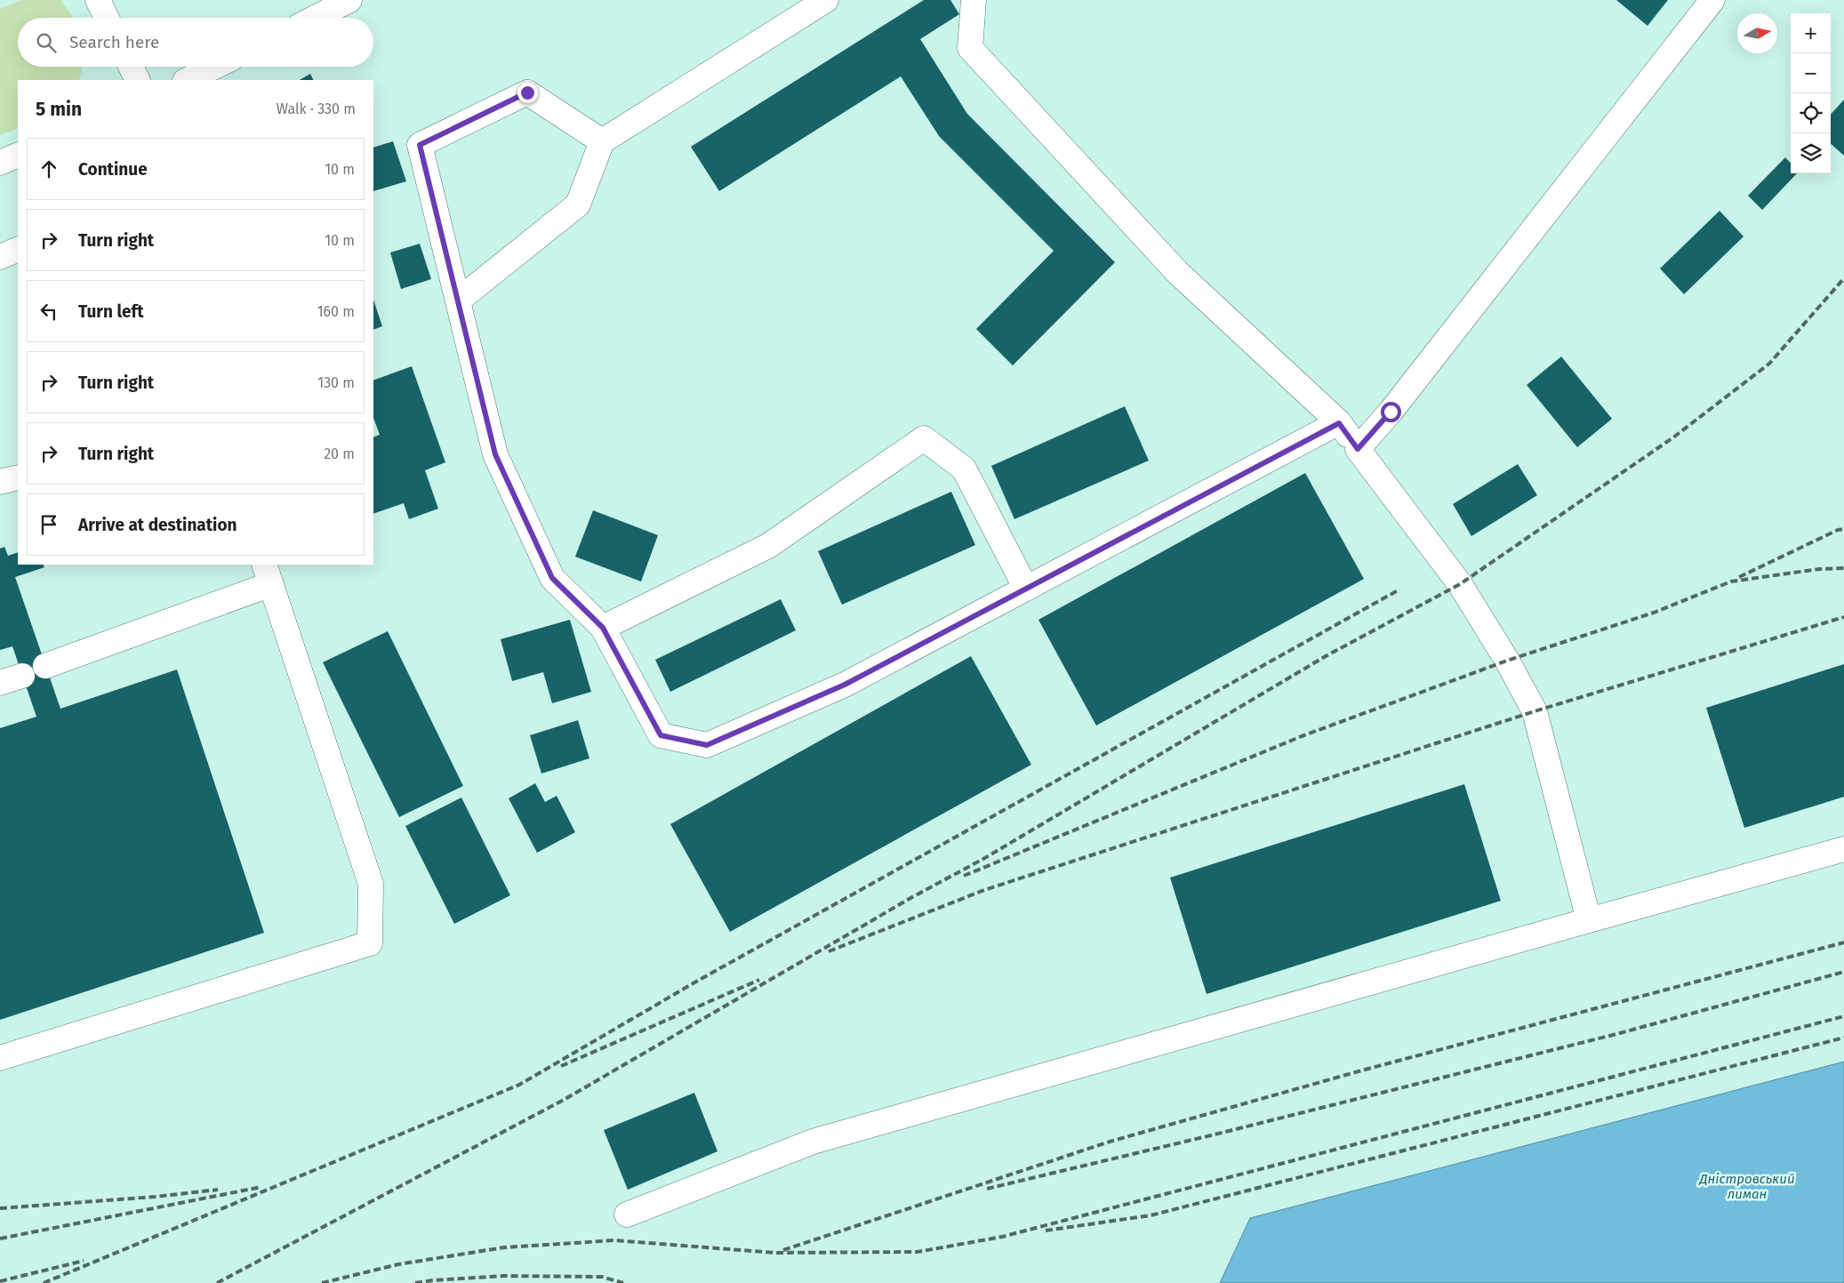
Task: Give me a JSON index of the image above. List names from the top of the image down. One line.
{"water":["Дністровський лиман"],"north":"right","page":{"map_buttons":["+","−"],"search":"Search here","heading":["5 min","Walk · 330 m"],"list":[["Continue","10 m"],["Turn right","10 m"],["Turn left","160 m"],["Turn right","130 m"],["Turn right","20 m"],"Arrive at destination"]}}
